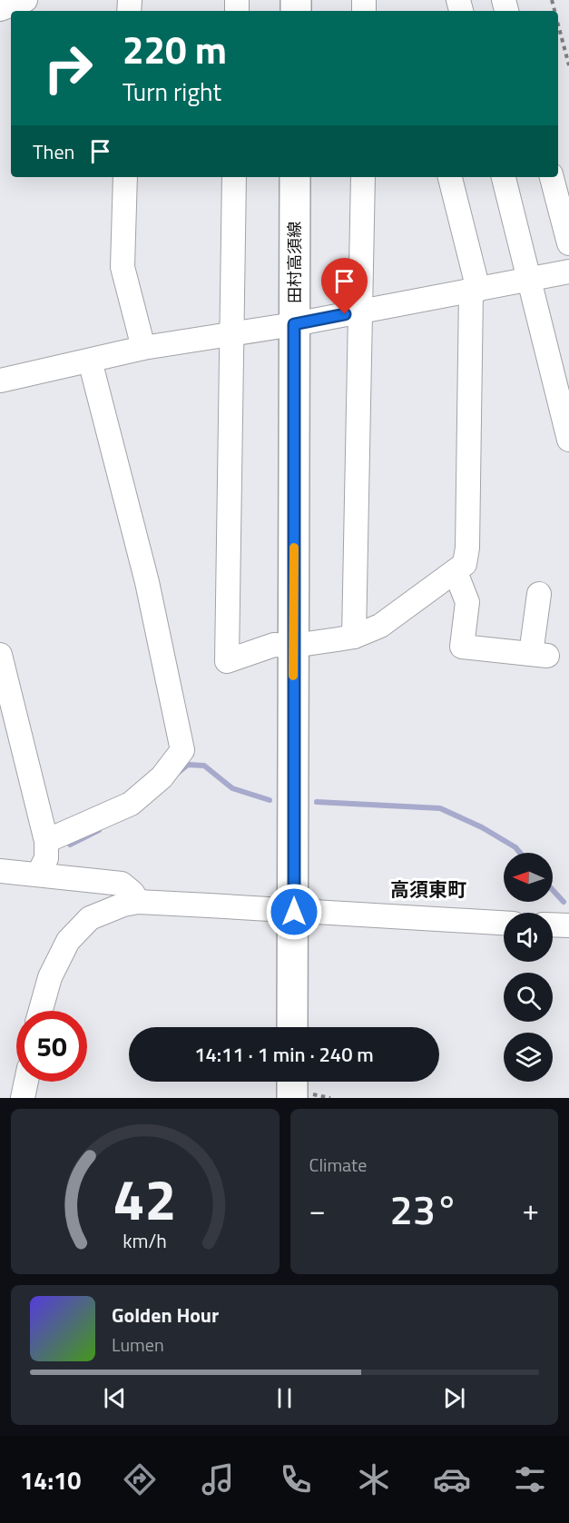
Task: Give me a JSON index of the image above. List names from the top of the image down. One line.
{"streets":{"main road":["田村高須線"]},"districts":["高須東町"],"north":"left","page":{"turn":["220 m","Turn right"],"then":"Then","limit":"50","trip":"14:11 · 1 min · 240 m","tile":"Climate","heat":["−","23°","+"],"song":["Golden Hour","Lumen"],"tabs":"14:10","gauge":["42","km/h"]}}
